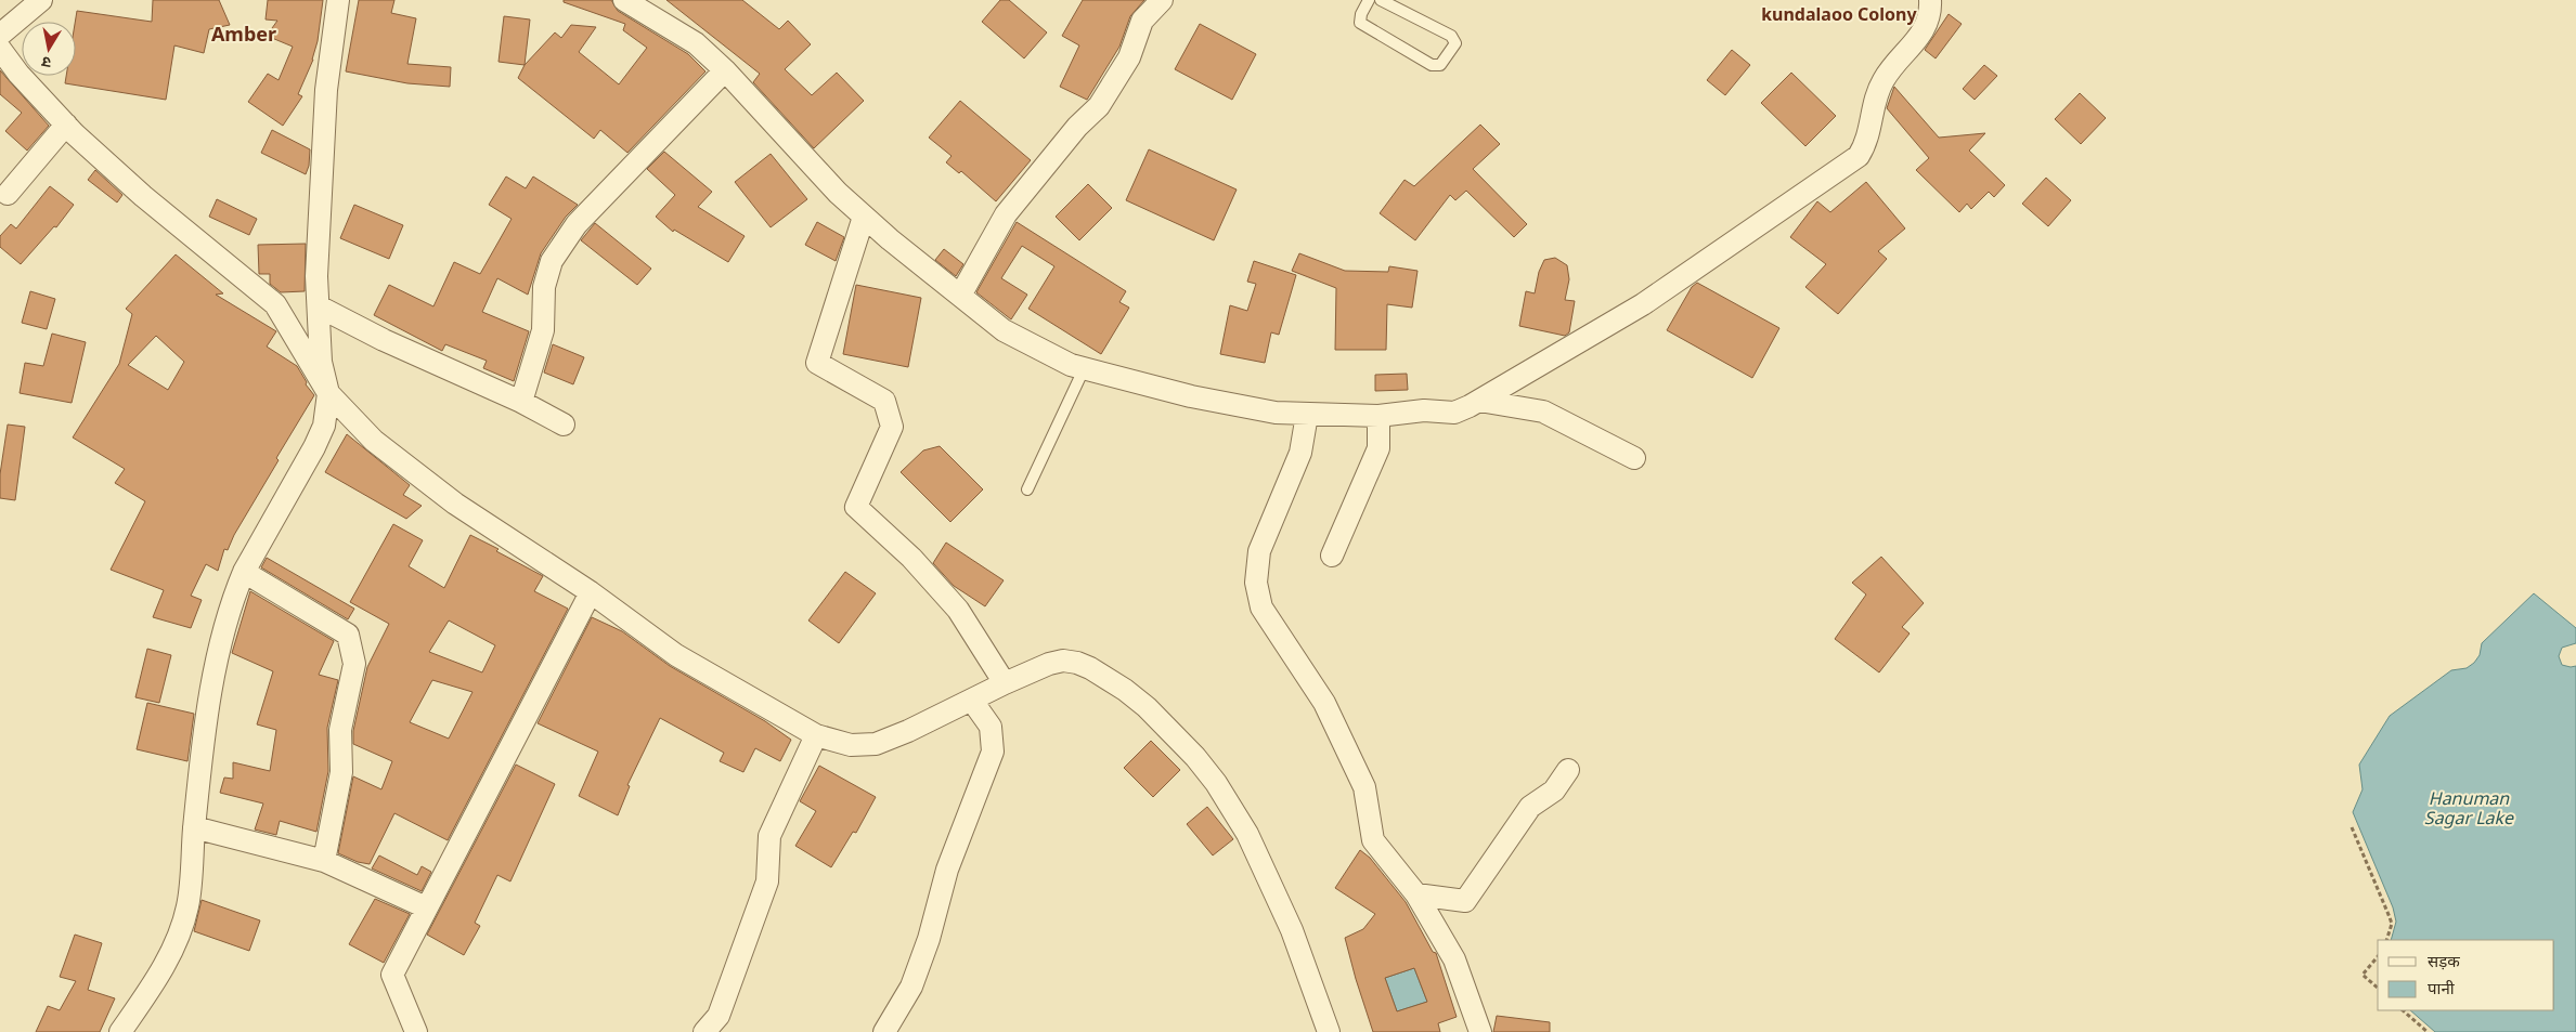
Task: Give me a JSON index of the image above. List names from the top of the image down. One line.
{"districts":["kundalaoo Colony","Amber"],"water":["Hanuman Sagar Lake"],"legend":["सड़क","पानी"],"north":"bottom"}
